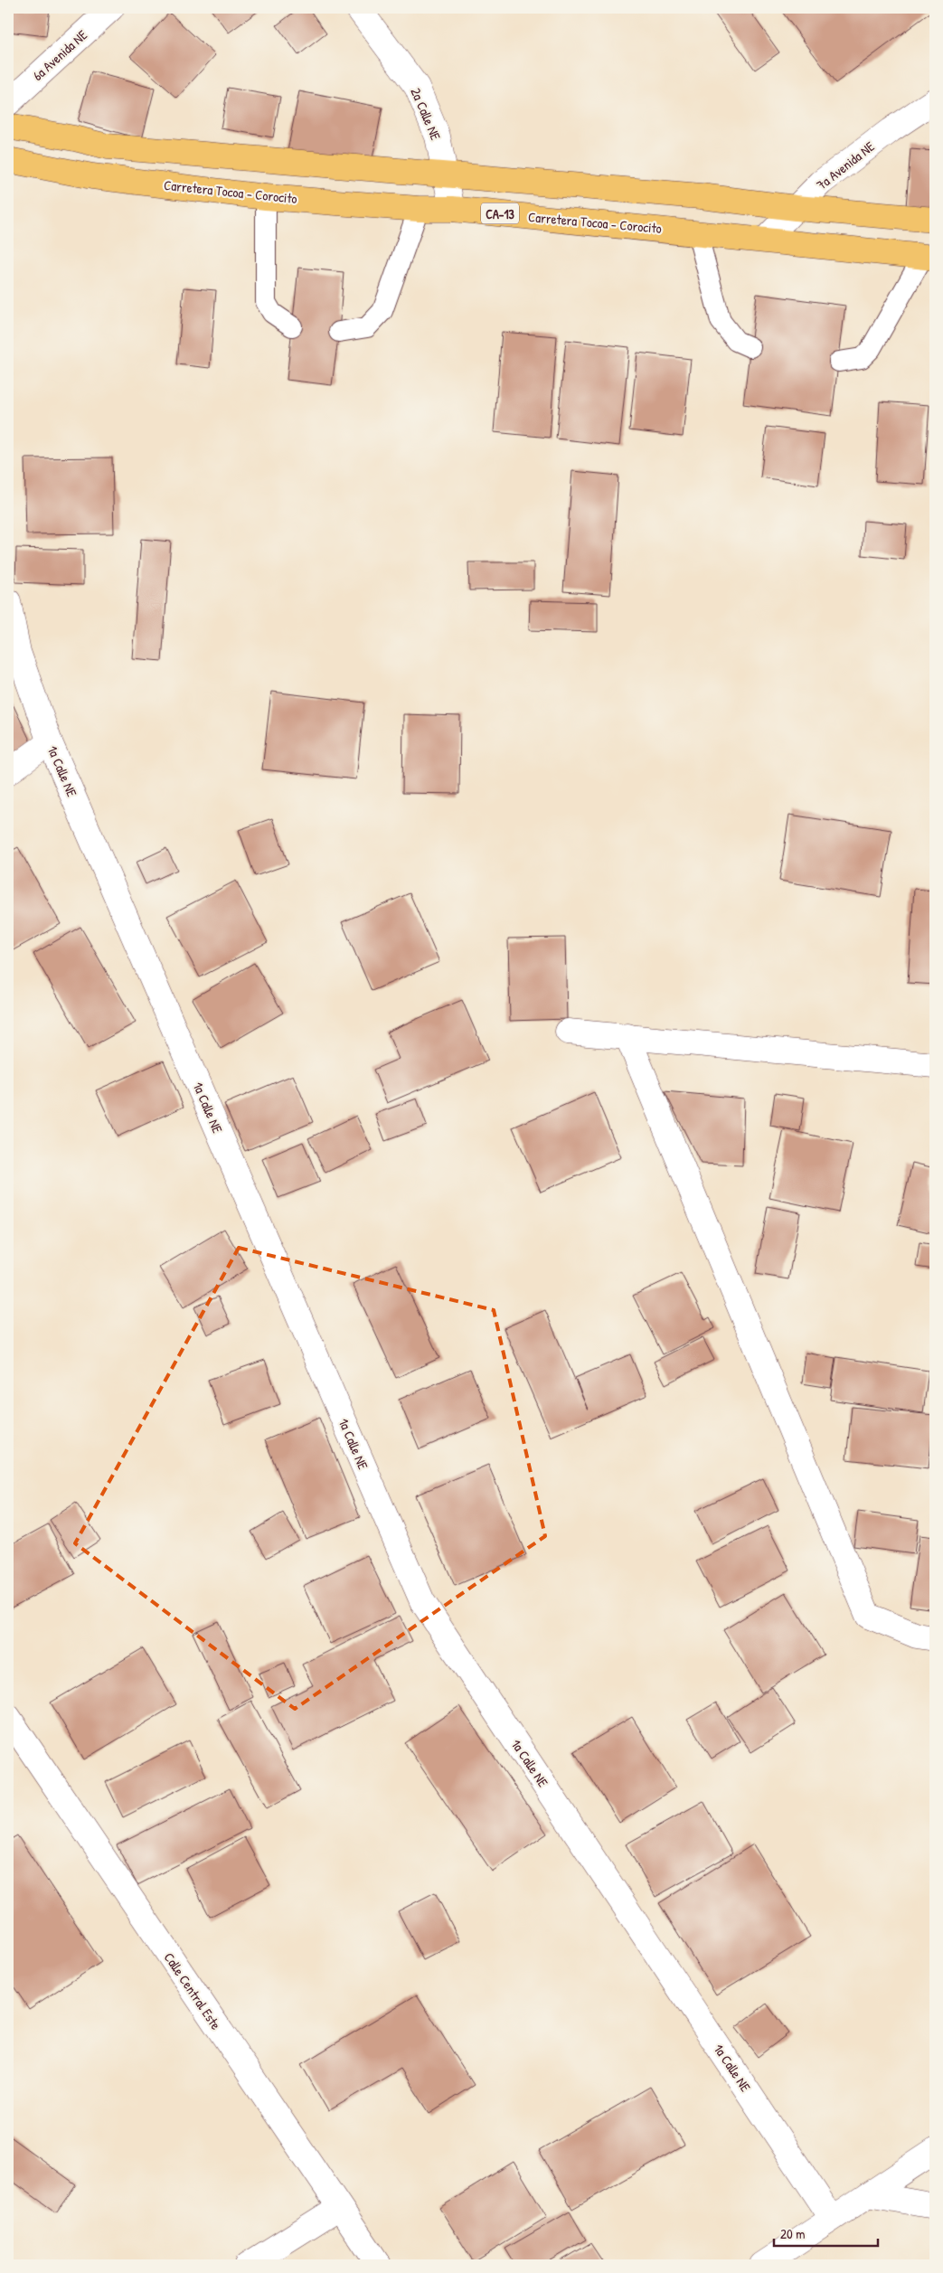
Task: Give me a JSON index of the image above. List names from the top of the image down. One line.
{"streets":{"main road":["Carretera Tocoa - Corocito","CA-13"],"street":["6a Avenida NE","2a Calle NE","7a Avenida NE","1a Calle NE","Calle Central Este"]},"crossings":[["2a Calle NE","Carretera Tocoa - Corocito"],["7a Avenida NE","Carretera Tocoa - Corocito"]],"scale_bar":"20 m"}
